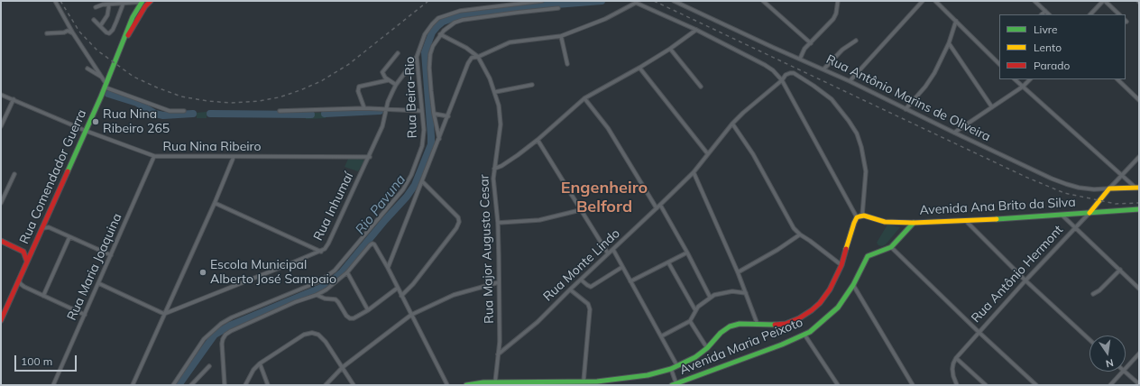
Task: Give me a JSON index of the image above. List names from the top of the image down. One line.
{"streets":{"main road":["Rua Antônio Marins de Oliveira","Rua Comendador Guerra","Avenida Ana Brito da Silva","Rua Antônio Hermont","Avenida Maria Peixoto"],"street":["Rua Beira-Rio","Rua Nina Ribeiro","Rua Inhumaí","Rua Major Augusto Cesar","Rua Monte Lindo","Rua Maria Joaquina"]},"crossings":[["Rua Beira-Rio","Rua Inhumaí"],["Rua Antônio Marins de Oliveira","Rua Antônio Hermont"],["Rua Nina Ribeiro","Rua Comendador Guerra"],["Rua Nina Ribeiro","Rua Inhumaí"],["Rua Nina Ribeiro","Rua Maria Joaquina"],["Avenida Ana Brito da Silva","Rua Monte Lindo"],["Avenida Ana Brito da Silva","Rua Antônio Hermont"],["Rua Major Augusto Cesar","Rua Monte Lindo"]],"districts":["Engenheiro Belford"],"water":["Rio Pavuna"],"places":["Rua Nina Ribeiro 265","Escola Municipal Alberto José Sampaio"],"legend":["Livre","Lento","Parado"],"scale_bar":"100 m","north":"bottom"}
